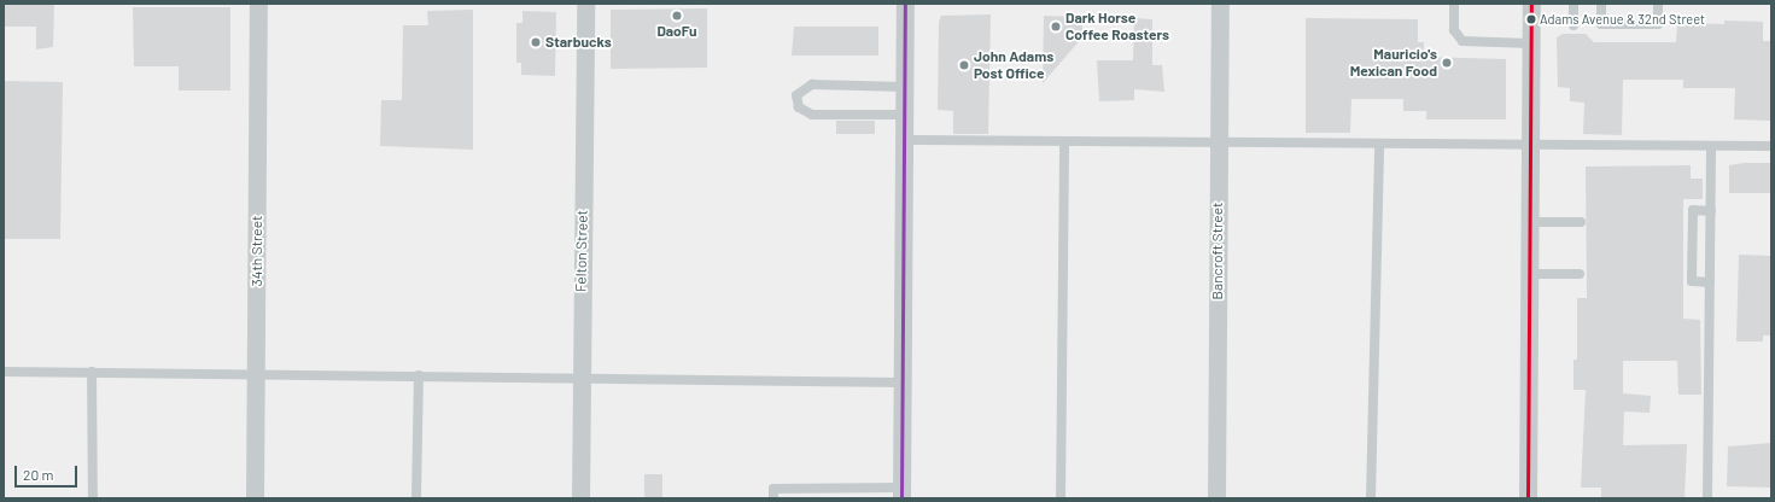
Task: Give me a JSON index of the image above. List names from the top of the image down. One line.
{"streets":{"street":["34th Street","Felton Street","Bancroft Street"]},"places":["DaoFu","Adams Avenue & 32nd Street","Dark Horse Coffee Roasters","Starbucks","Mauricio's Mexican Food","John Adams Post Office"],"scale_bar":"20 m"}
